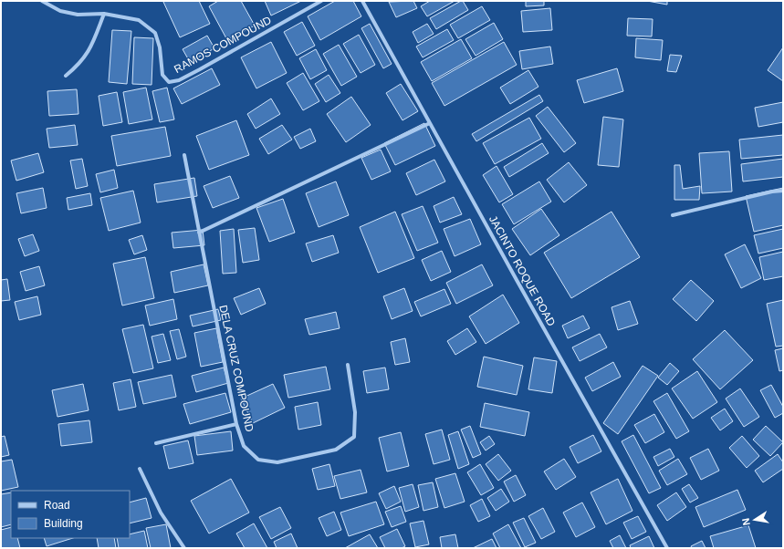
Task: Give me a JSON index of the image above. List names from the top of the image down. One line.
{"streets":{"street":["RAMOS COMPOUND","JACINTO ROQUE ROAD","DELA CRUZ COMPOUND"]},"legend":["Road","Building"],"north":"left"}
